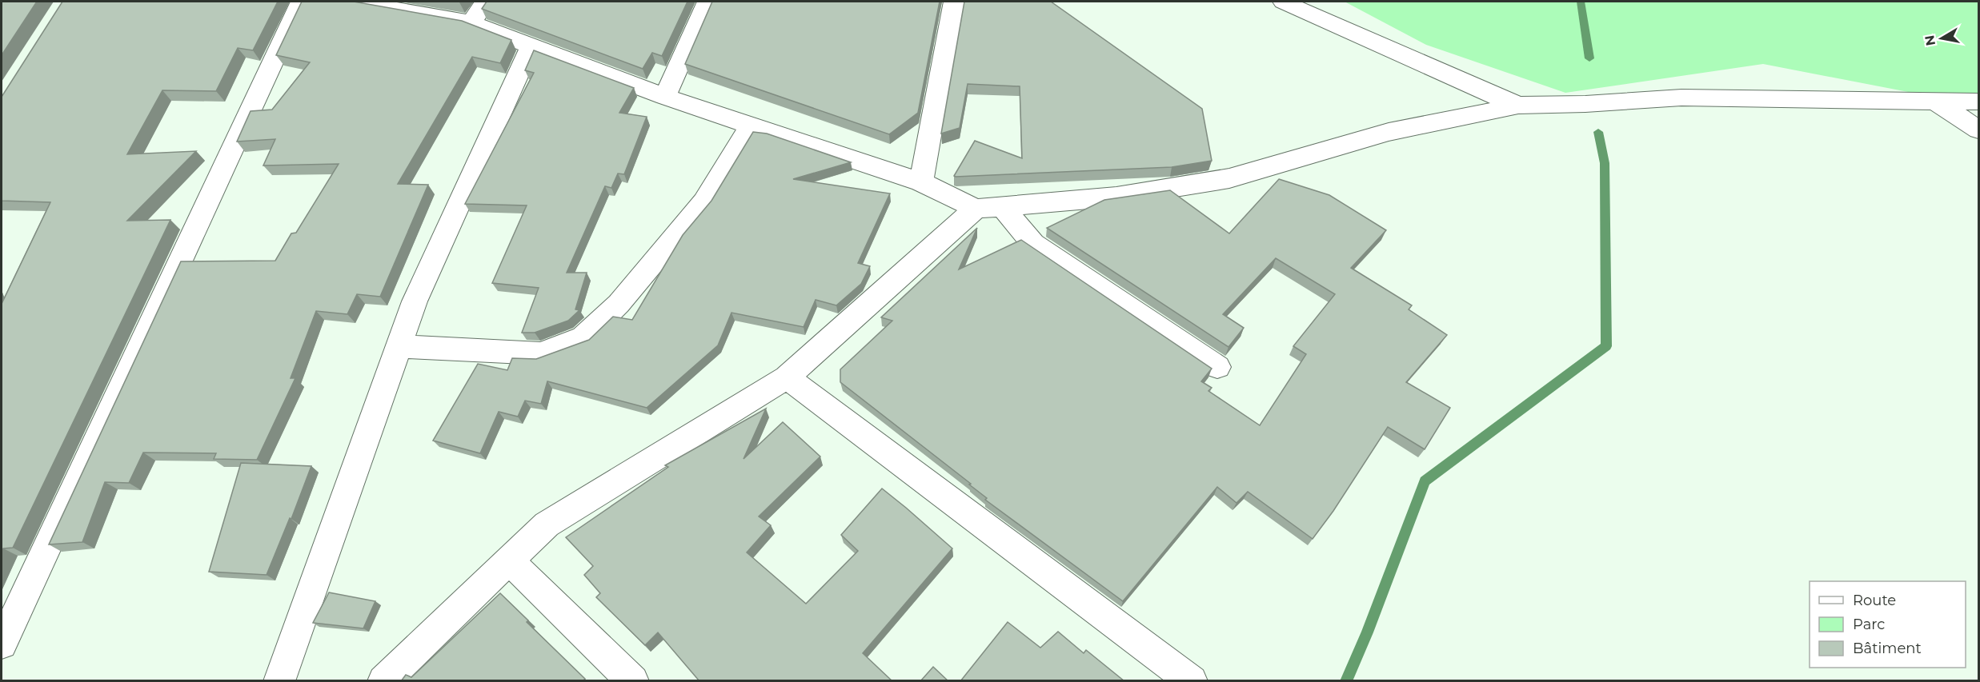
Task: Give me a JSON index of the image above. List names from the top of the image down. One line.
{"legend":["Route","Parc","Bâtiment"],"north":"left"}
